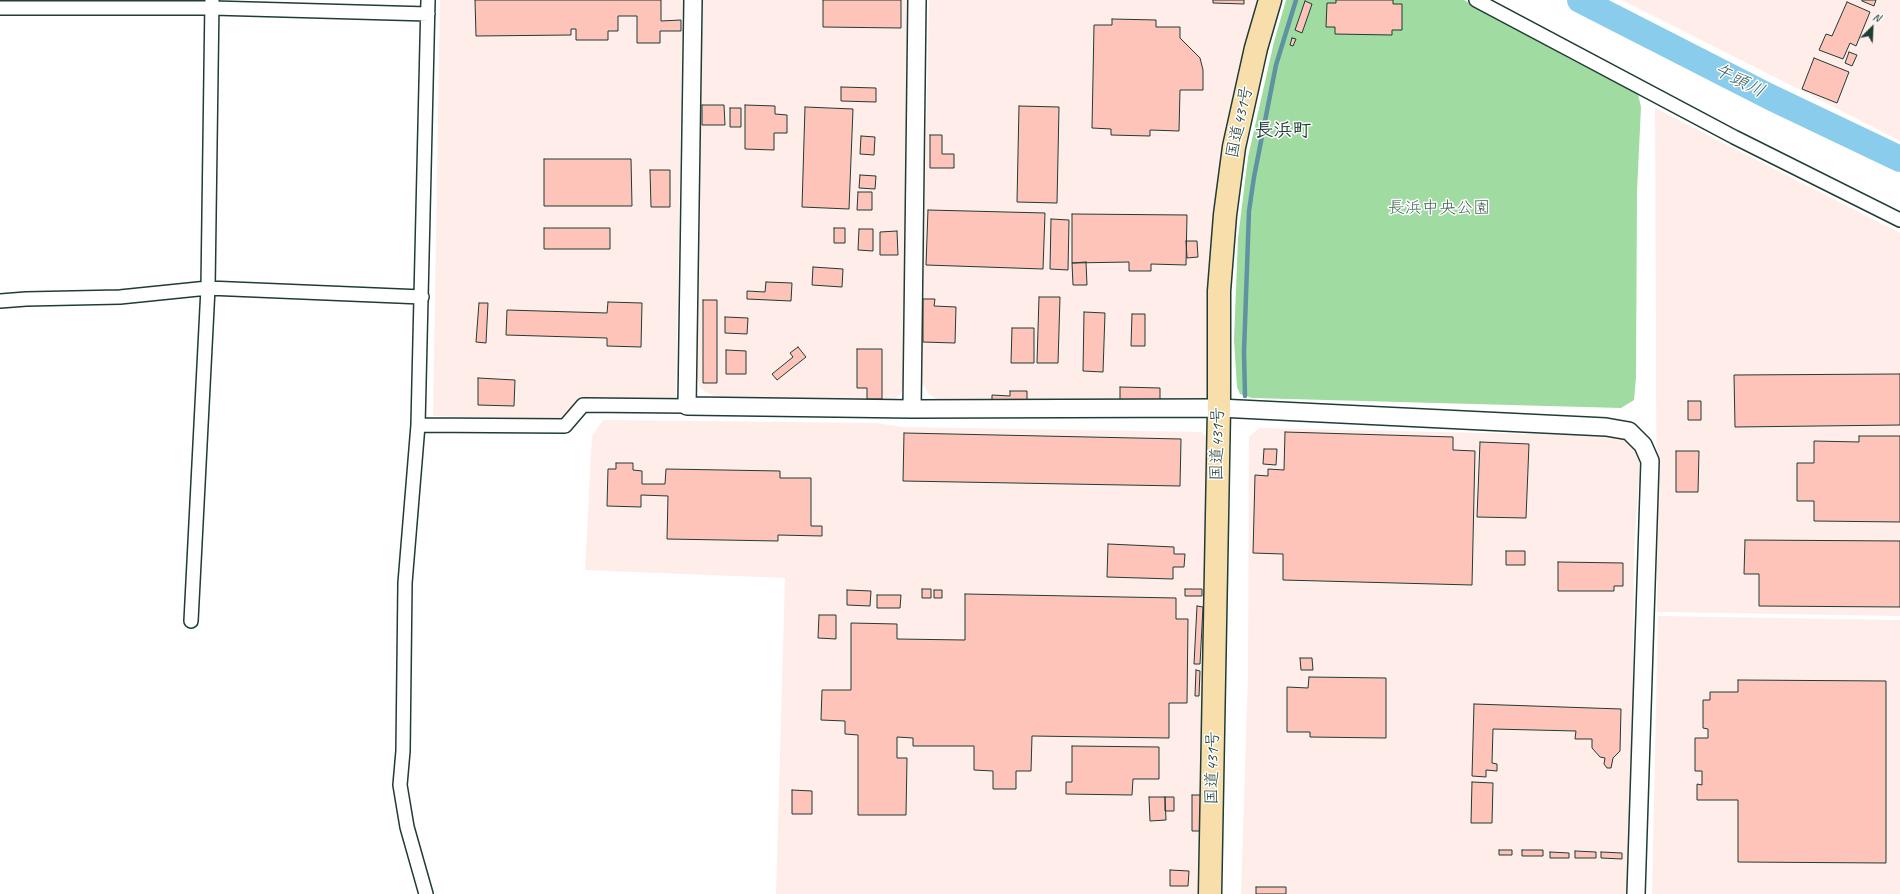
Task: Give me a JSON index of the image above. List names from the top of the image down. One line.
{"streets":{"highway":["国道431号"]},"districts":["長浜町"],"water":["午頭川"],"parks":["長浜中央公園"],"north":"top right"}
